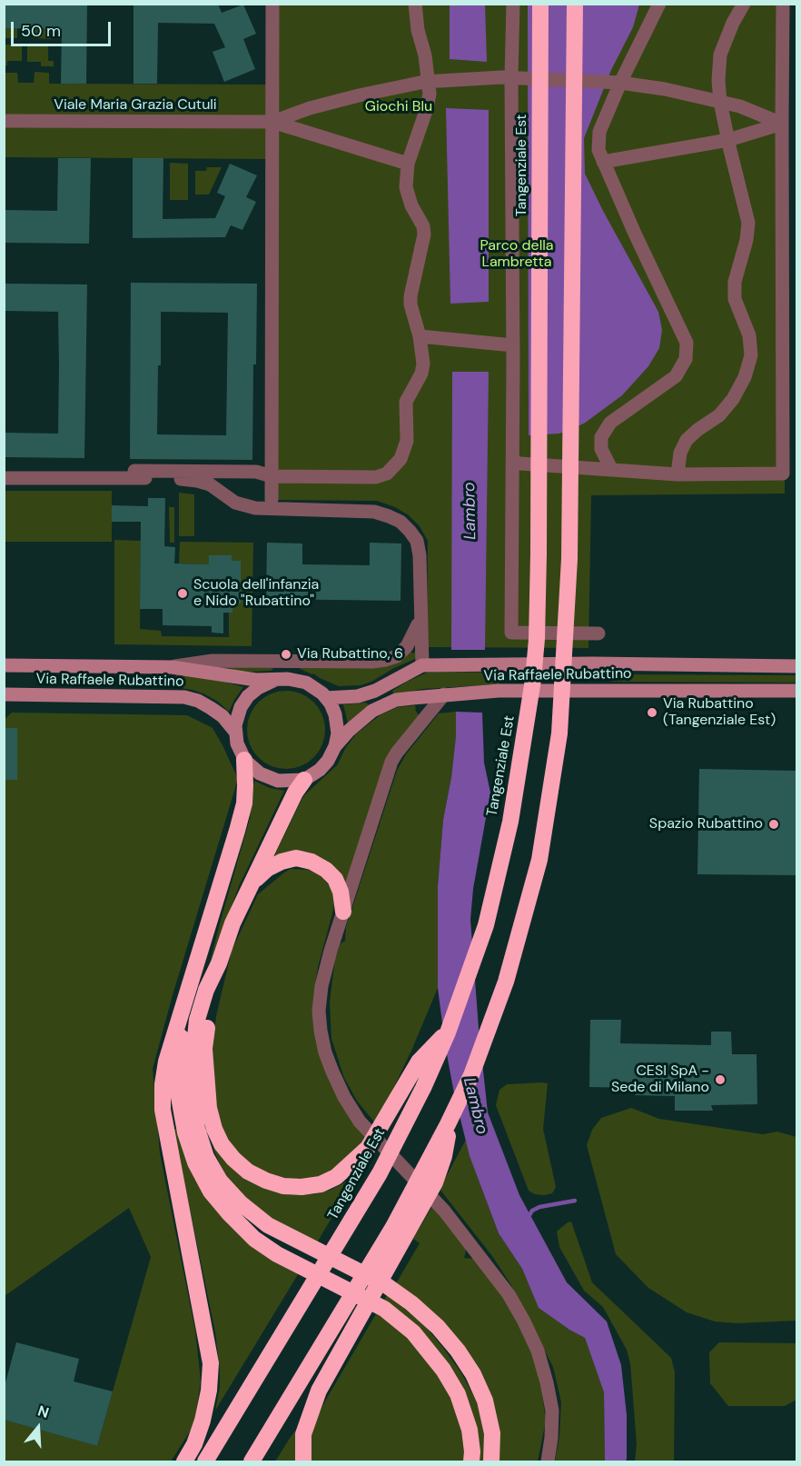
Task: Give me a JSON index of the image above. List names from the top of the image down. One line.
{"streets":{"highway":["Tangenziale Est"],"street":["Viale Maria Grazia Cutuli","Via Raffaele Rubattino"]},"water":["Lambro"],"parks":["Giochi Blu","Parco della Lambretta"],"places":["Scuola dell'infanzia e Nido \"Rubattino\"","Via Rubattino, 6","Via Rubattino (Tangenziale Est)","Spazio Rubattino","CESI SpA - Sede di Milano"],"scale_bar":"50 m","north":"top"}
